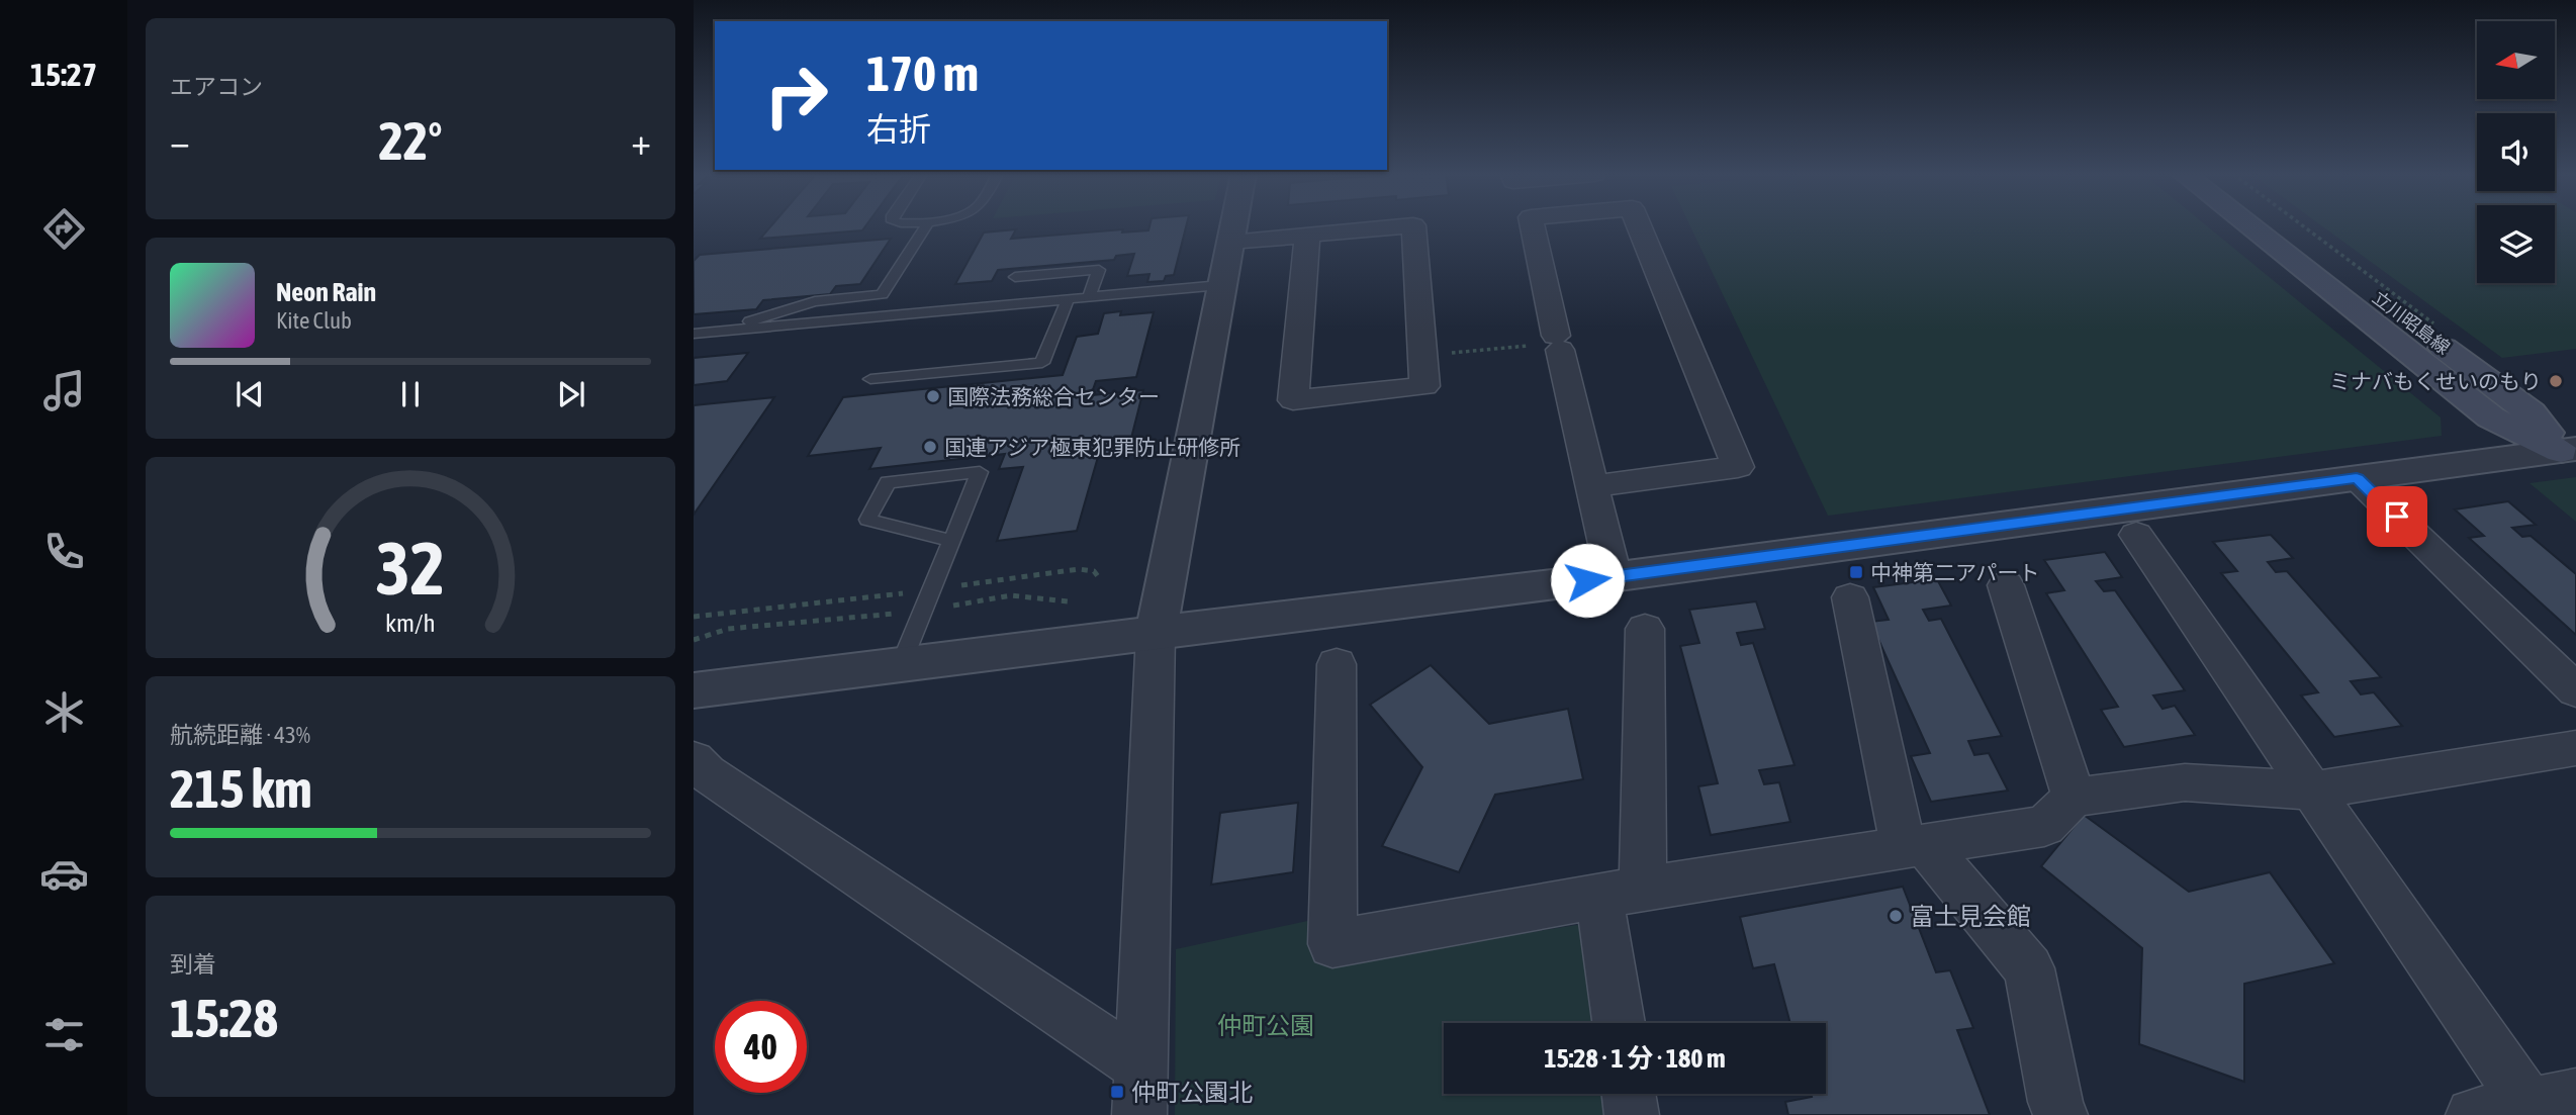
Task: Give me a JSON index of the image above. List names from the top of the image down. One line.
{"streets":{"main road":["立川昭島線"]},"parks":["仲町公園"],"places":{"other":["ミナバもくせいのもり","国際法務総合センター","国連アジア極東犯罪防止研修所","富士見会館"],"transit":["中神第二アパート","仲町公園北"]},"north":"left","page":{"tabs":"15:27","tile":["エアコン",["航続距離 · 43%","215 km"],["到着","15:28"]],"turn":["170 m","右折"],"heat":["−","22°","+"],"song":["Neon Rain","Kite Club"],"limit":"40","trip":"15:28 · 1 分 · 180 m","gauge":["32","km/h"]}}
